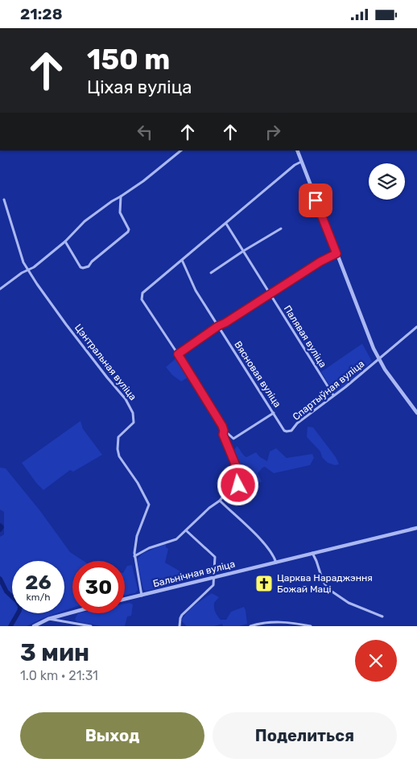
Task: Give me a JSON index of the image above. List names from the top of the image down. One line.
{"streets":{"street":["Палявая вуліца","Цэнтральная вуліца","Вясновая вуліца","Спартыўная вуліца","Бальнічная вуліца"]},"crossings":[["Палявая вуліца","Спартыўная вуліца"],["Вясновая вуліца","Спартыўная вуліца"]],"places":{"church":["Царква Нараджэння Божай Маці"]},"page":{"status":"21:28","turn":["150 m","Ціхая вуліца"],"speed":"26 km/h","limit":"30","heading":["3 мин","1.0 km · 21:31"],"buttons":["Выход","Поделиться"]}}
